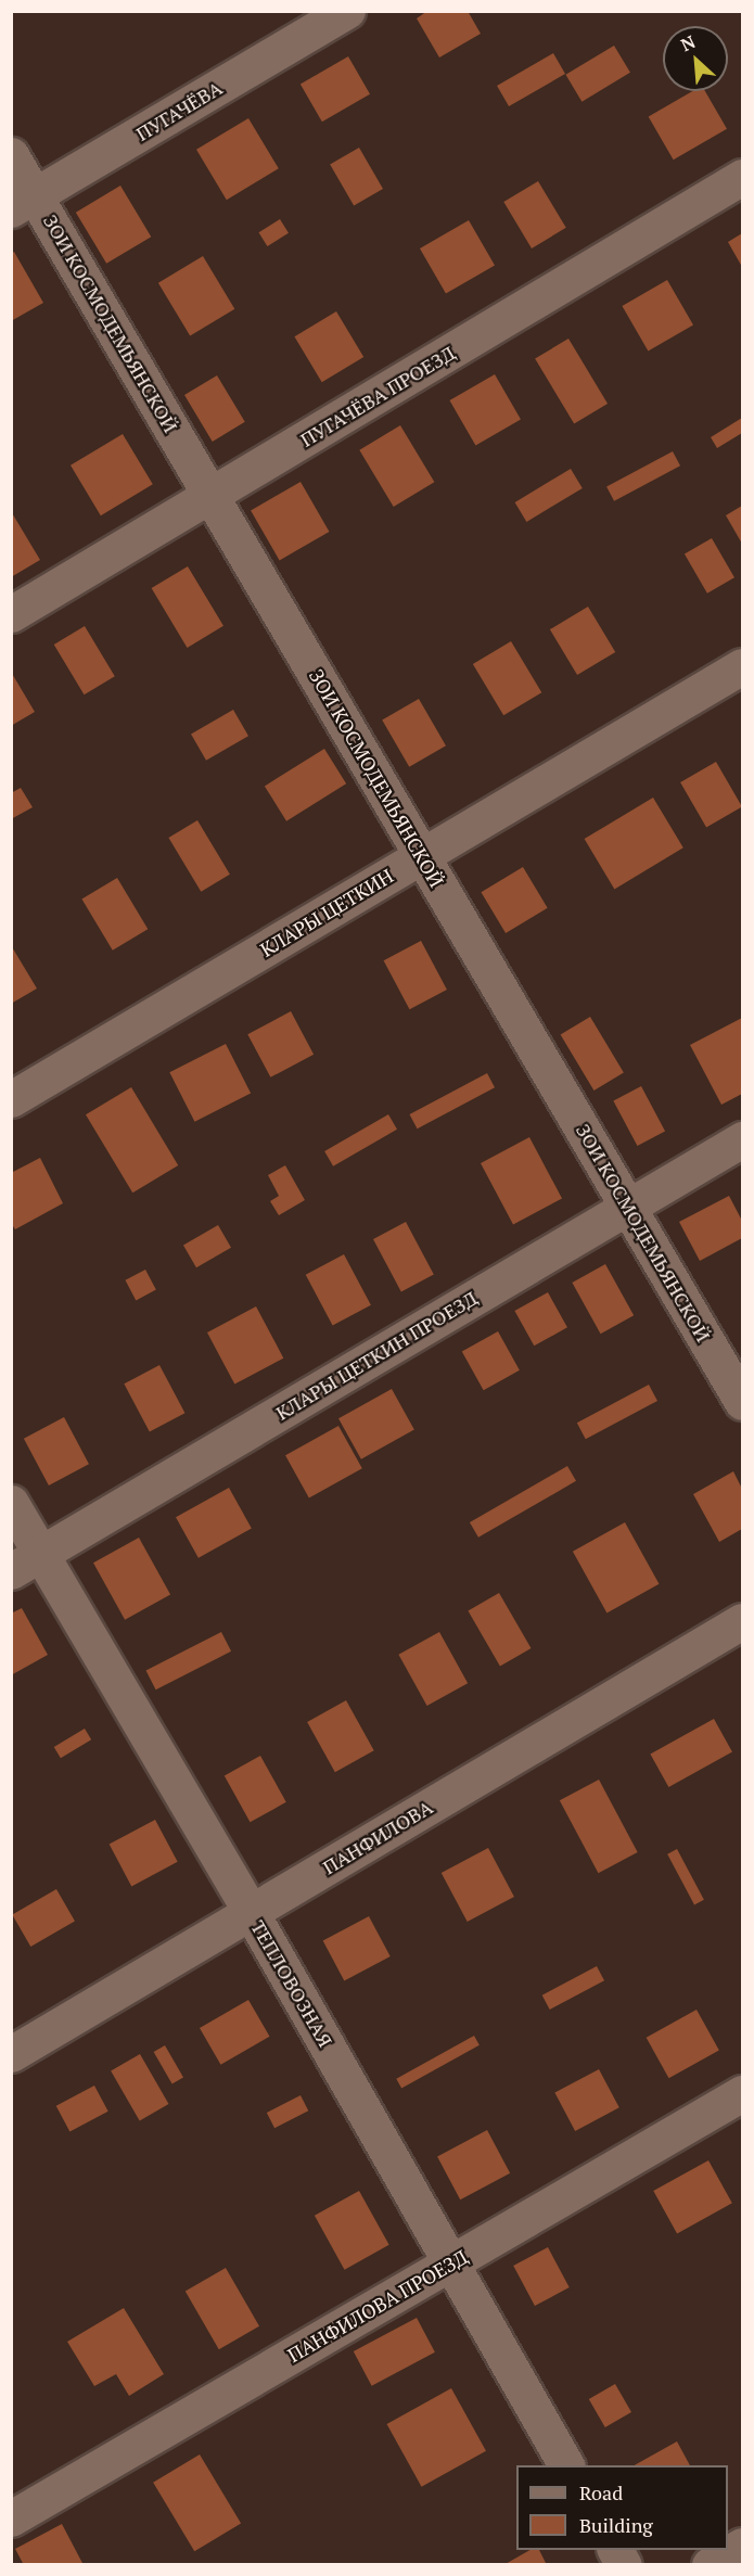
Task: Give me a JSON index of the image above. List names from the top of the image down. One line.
{"streets":{"street":["ПУГАЧЁВА","ЗОИ КОСМОДЕМЬЯНСКОЙ","ПУГАЧЁВА ПРОЕЗД","КЛАРЫ ЦЕТКИН","КЛАРЫ ЦЕТКИН ПРОЕЗД","ПАНФИЛОВА","ТЕПЛОВОЗНАЯ","ПАНФИЛОВА ПРОЕЗД"]},"crossings":[["ПУГАЧЁВА","ЗОИ КОСМОДЕМЬЯНСКОЙ"],["ЗОИ КОСМОДЕМЬЯНСКОЙ","ПУГАЧЁВА ПРОЕЗД"],["ЗОИ КОСМОДЕМЬЯНСКОЙ","КЛАРЫ ЦЕТКИН"],["ЗОИ КОСМОДЕМЬЯНСКОЙ","КЛАРЫ ЦЕТКИН ПРОЕЗД"],["КЛАРЫ ЦЕТКИН ПРОЕЗД","ТЕПЛОВОЗНАЯ"],["ПАНФИЛОВА","ТЕПЛОВОЗНАЯ"],["ТЕПЛОВОЗНАЯ","ПАНФИЛОВА ПРОЕЗД"]],"legend":["Road","Building"],"north":"top left"}
